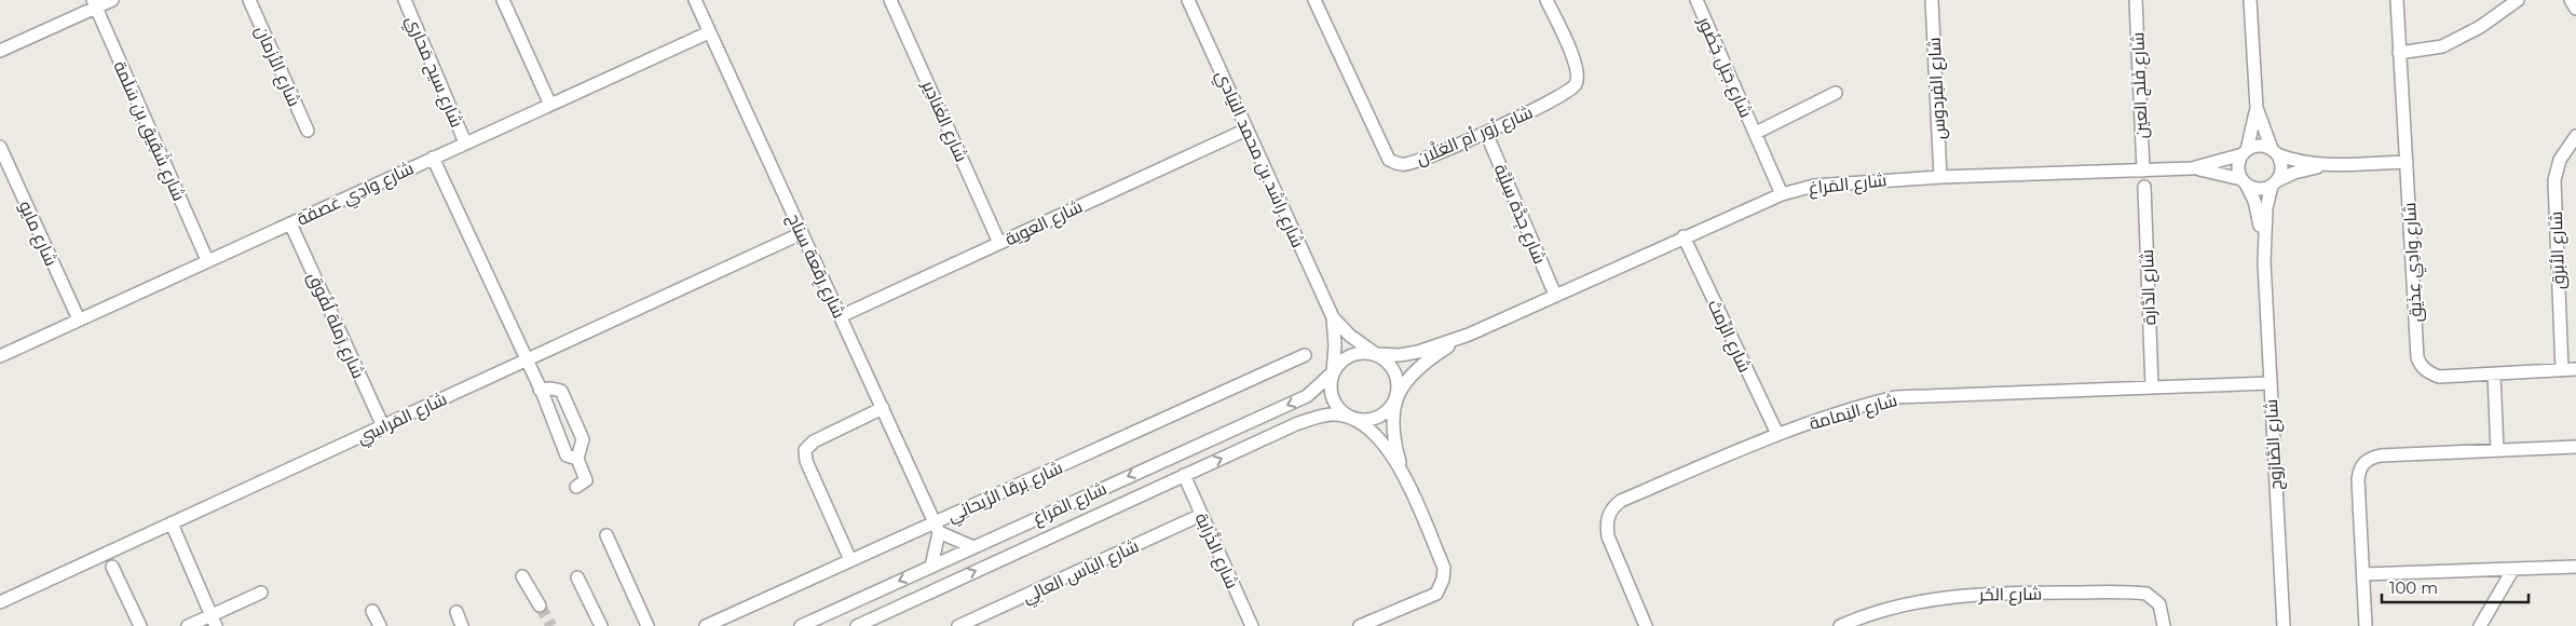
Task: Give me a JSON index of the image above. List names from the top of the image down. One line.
{"streets":{"street":["شارع الأزمان","شارع جَبَل خِضُور","شارع سيح مَحاري","شارع فَلَج العين","شارع الفِردوس","شارع الغَنادِير","شارع شَقِيق بن سَلَمة","شارع زُور أم الغلَّان","شارع راشد بن محمد النيادي","شارع المَراغ","شارع وادِي عَصفة","شارع جِدَّة سِلَيَّة","شارع العوية","شارع مايو","شارع الأبرَق","شارع وادِي عِذَيق","شارع رِقعة سِناح","شارع الدَّارة","شارع رَملة لُفُوق","شارع الرِّمث","شارع اليَمامة","شارع المَراسِي","شارع الصَّارُوج","شارع بَرقا الرِّيحانِي","شارع الذَّرابة","شارع الياس العالِي","شارع الحُر"]},"crossings":[["شارع جَبَل خِضُور","شارع المَراغ"],["شارع سيح مَحاري","شارع وادِي عَصفة"],["شارع فَلَج العين","شارع المَراغ"],["شارع الفِردوس","شارع المَراغ"],["شارع الغَنادِير","شارع العوية"],["شارع شَقِيق بن سَلَمة","شارع وادِي عَصفة"],["شارع زُور أم الغلَّان","شارع جِدَّة سِلَيَّة"],["شارع راشد بن محمد النيادي","شارع المَراغ"],["شارع راشد بن محمد النيادي","شارع العوية"],["شارع المَراغ","شارع جِدَّة سِلَيَّة"],["شارع المَراغ","شارع الرِّمث"],["شارع المَراغ","شارع الصَّارُوج"],["شارع المَراغ","شارع الذَّرابة"],["شارع وادِي عَصفة","شارع مايو"],["شارع وادِي عَصفة","شارع رِقعة سِناح"],["شارع وادِي عَصفة","شارع رَملة لُفُوق"],["شارع العوية","شارع رِقعة سِناح"],["شارع الأبرَق","شارع وادِي عِذَيق"],["شارع رِقعة سِناح","شارع المَراسِي"],["شارع رِقعة سِناح","شارع بَرقا الرِّيحانِي"],["شارع الدَّارة","شارع اليَمامة"],["شارع رَملة لُفُوق","شارع المَراسِي"],["شارع الرِّمث","شارع اليَمامة"],["شارع اليَمامة","شارع الصَّارُوج"],["شارع الذَّرابة","شارع الياس العالِي"]],"scale_bar":"100 m"}
